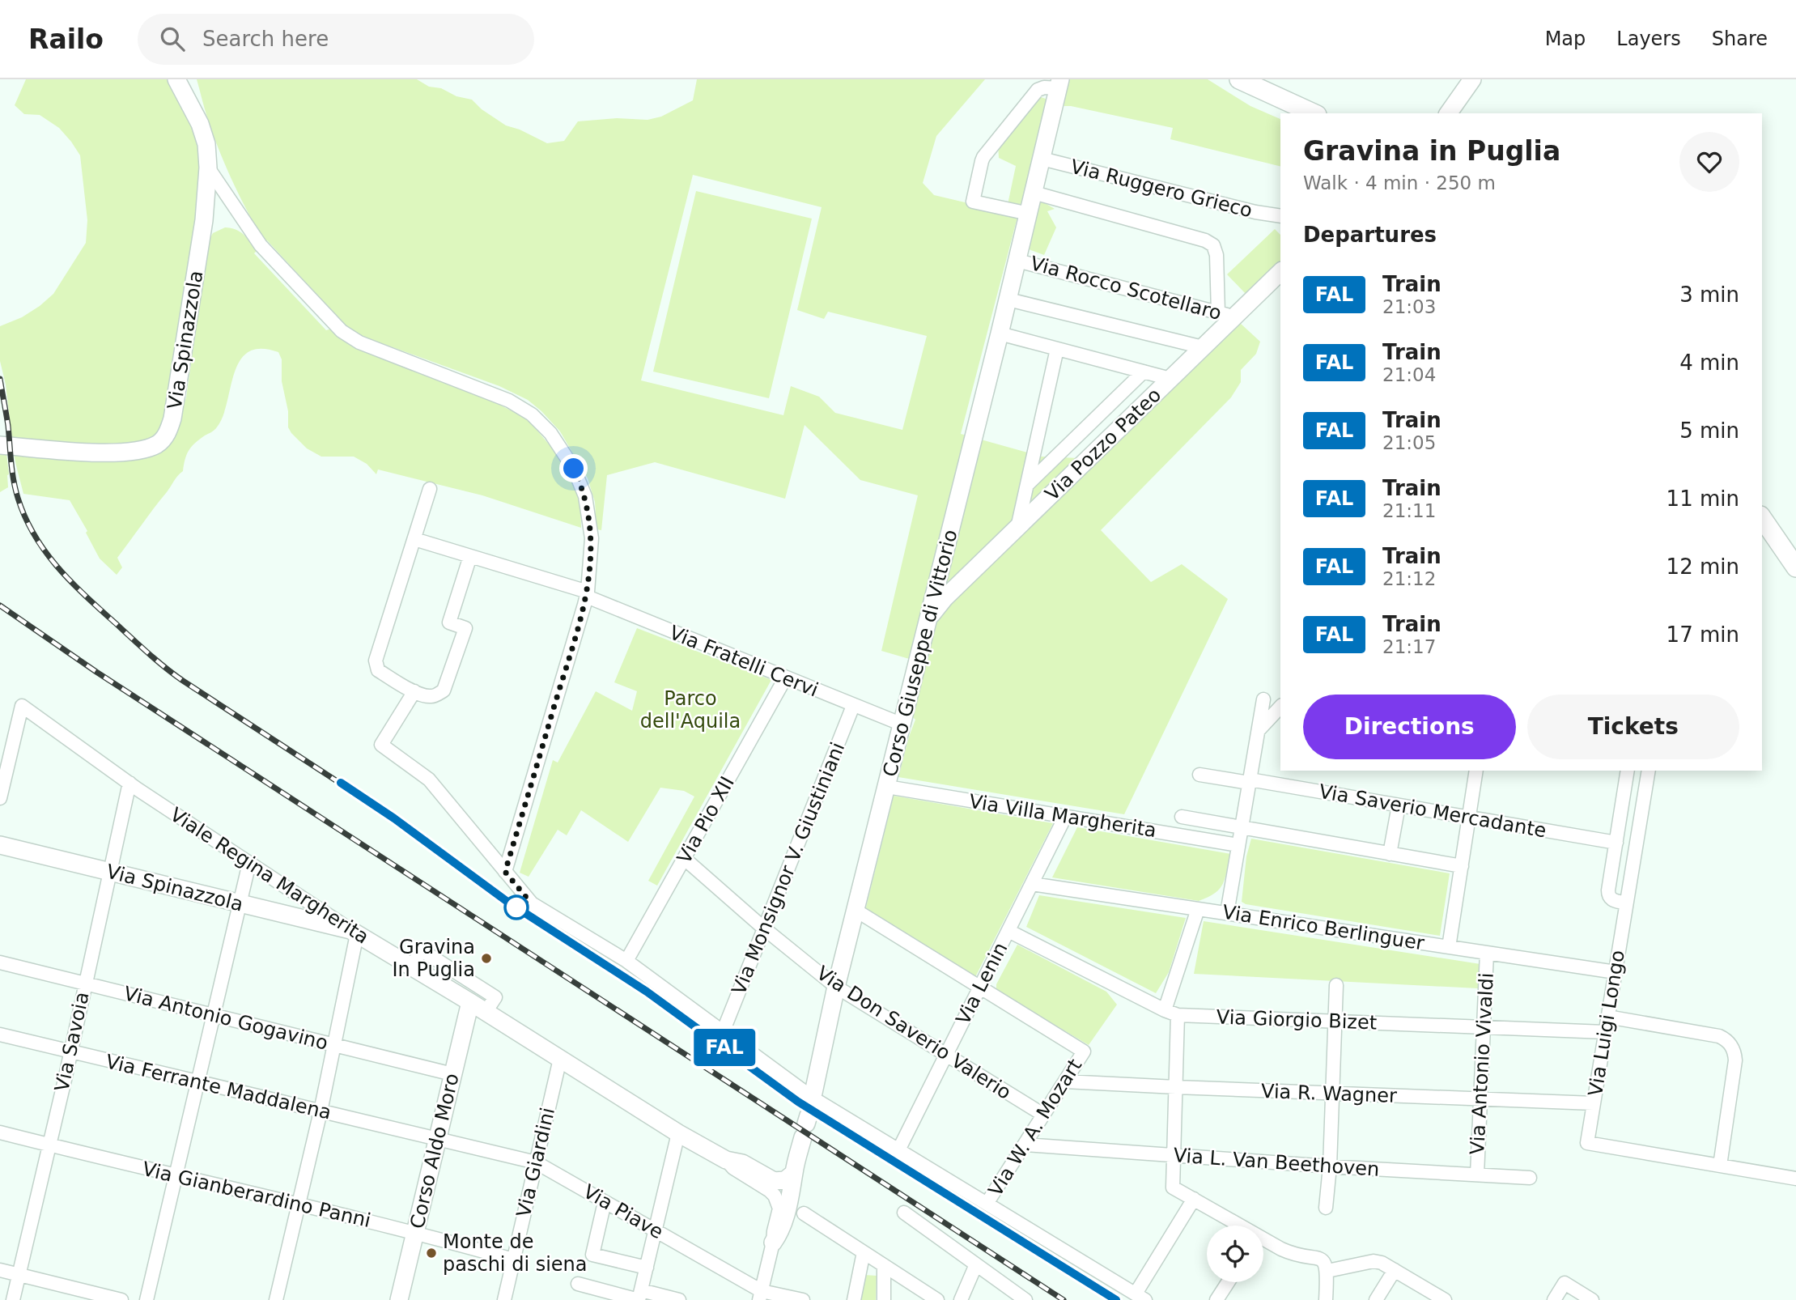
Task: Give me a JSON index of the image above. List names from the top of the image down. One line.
{"streets":{"street":["Via Ruggero Grieco","Via Rocco Scotellaro","Via Spinazzola","Via Pozzo Pateo","Corso Giuseppe di Vittorio","Via Fratelli Cervi","Via Saverio Mercadante","Via Villa Margherita","Via Pio XII","Via Monsignor V. Giustiniani","Viale Regina Margherita","Via Enrico Berlinguer","Via Lenin","Via Antonio Gogavino","Via Giorgio Bizet","Via Luigi Longo","Via Don Saverio Valerio","Via Savoia","Via Antonio Vivaldi","Via Ferrante Maddalena","Via R. Wagner","Via W. A. Mozart","Corso Aldo Moro","Via Giardini","Via L. Van Beethoven","Via Gianberardino Panni","Via Piave"]},"crossings":[["Via Ruggero Grieco","Corso Giuseppe di Vittorio"],["Via Rocco Scotellaro","Via Pozzo Pateo"],["Via Rocco Scotellaro","Corso Giuseppe di Vittorio"],["Via Spinazzola","Viale Regina Margherita"],["Via Spinazzola","Via Savoia"],["Via Pozzo Pateo","Corso Giuseppe di Vittorio"],["Corso Giuseppe di Vittorio","Via Fratelli Cervi"],["Corso Giuseppe di Vittorio","Via Villa Margherita"],["Corso Giuseppe di Vittorio","Via Don Saverio Valerio"],["Via Fratelli Cervi","Via Pio XII"],["Via Fratelli Cervi","Via Monsignor V. Giustiniani"],["Via Villa Margherita","Via Lenin"],["Via Pio XII","Via Don Saverio Valerio"],["Via Monsignor V. Giustiniani","Via Don Saverio Valerio"],["Viale Regina Margherita","Via Savoia"],["Viale Regina Margherita","Corso Aldo Moro"],["Viale Regina Margherita","Via Giardini"],["Via Enrico Berlinguer","Via Lenin"],["Via Enrico Berlinguer","Via Luigi Longo"],["Via Enrico Berlinguer","Via Antonio Vivaldi"],["Via Lenin","Via Giorgio Bizet"],["Via Lenin","Via Don Saverio Valerio"],["Via Lenin","Via W. A. Mozart"],["Via Antonio Gogavino","Via Savoia"],["Via Antonio Gogavino","Corso Aldo Moro"],["Via Giorgio Bizet","Via Luigi Longo"],["Via Giorgio Bizet","Via Antonio Vivaldi"],["Via Luigi Longo","Via R. Wagner"],["Via Don Saverio Valerio","Via W. A. Mozart"],["Via Savoia","Via Ferrante Maddalena"],["Via Savoia","Via Gianberardino Panni"],["Via Antonio Vivaldi","Via R. Wagner"],["Via Antonio Vivaldi","Via L. Van Beethoven"],["Via Ferrante Maddalena","Corso Aldo Moro"],["Via Ferrante Maddalena","Via Piave"],["Via R. Wagner","Via W. A. Mozart"],["Via W. A. Mozart","Via L. Van Beethoven"],["Corso Aldo Moro","Via Gianberardino Panni"],["Corso Aldo Moro","Via Piave"],["Via Giardini","Via Gianberardino Panni"],["Via Giardini","Via Piave"]],"parks":["Parco dell'Aquila"],"places":["Gravina In Puglia","Monte de paschi di siena"],"page":{"header":"Railo","search":"Search here","nav":["Map","Layers","Share"],"on_map":"FAL","heading":[["Gravina in Puglia","Walk · 4 min · 250 m"],"Departures"],"list":[{"mark":"FAL","name":"Train","note":"21:03","value":"3 min"},{"mark":"FAL","name":"Train","note":"21:04","value":"4 min"},{"mark":"FAL","name":"Train","note":"21:05","value":"5 min"},{"mark":"FAL","name":"Train","note":"21:11","value":"11 min"},{"mark":"FAL","name":"Train","note":"21:12","value":"12 min"},{"mark":"FAL","name":"Train","note":"21:17","value":"17 min"}],"buttons":["Directions","Tickets"]}}
